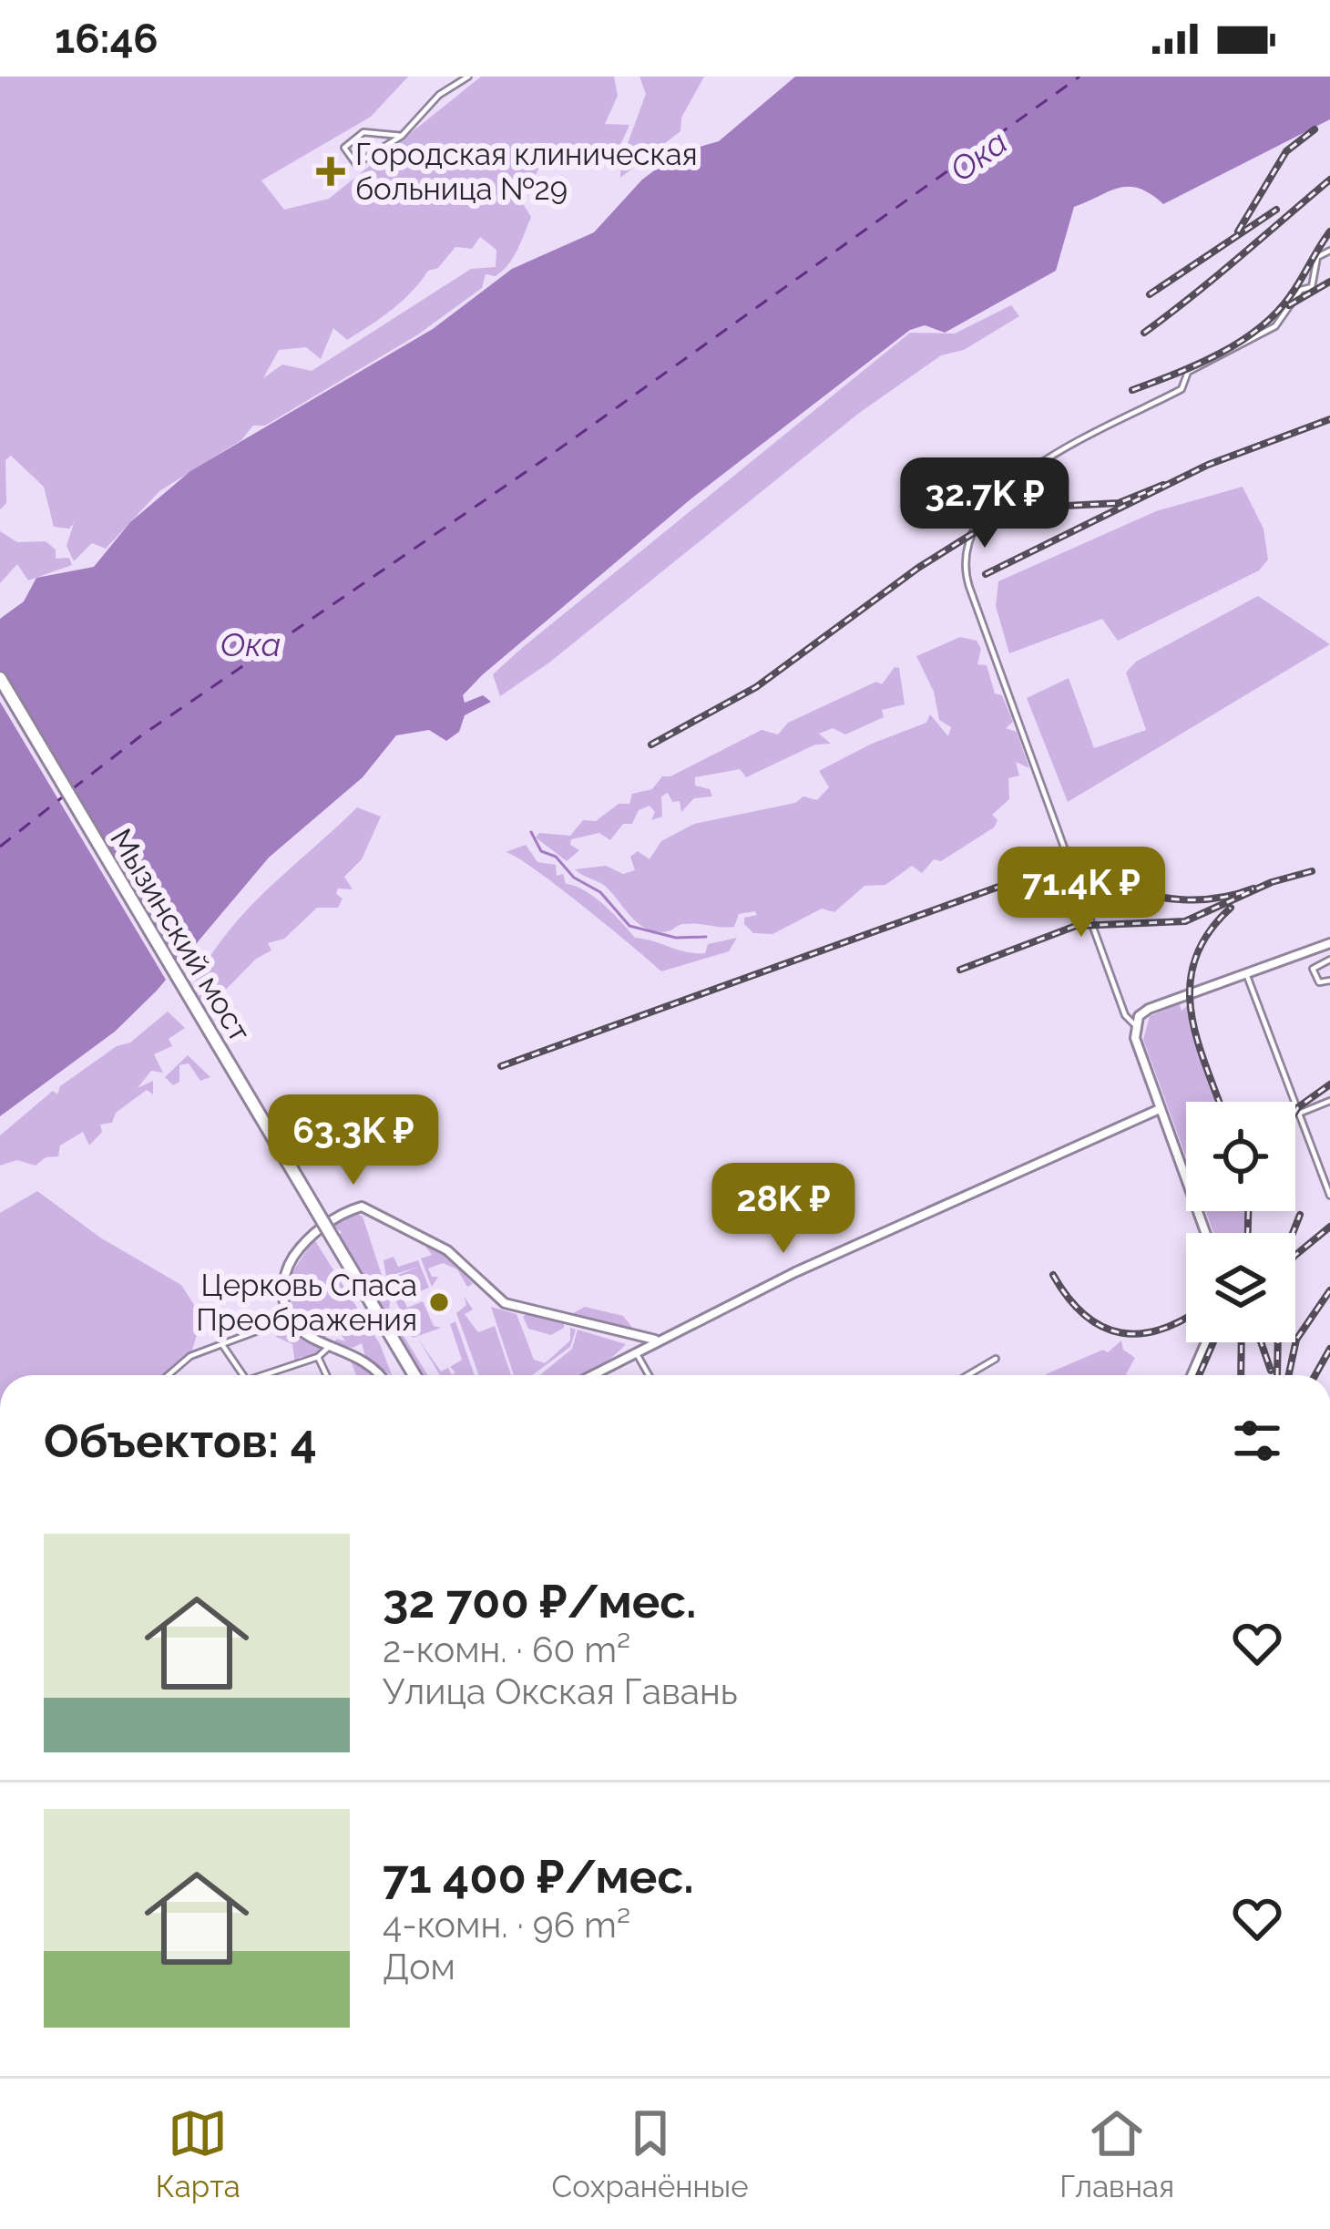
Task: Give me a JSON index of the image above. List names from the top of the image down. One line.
{"streets":{"main road":["Мызинский мост"]},"water":["Ока"],"places":{"health":["Городская клиническая больница №29"],"other":["Церковь Спаса Преображения"]},"page":{"status":"16:46","price":["32.7K ₽","71.4K ₽","63.3K ₽","28K ₽"],"heading":"Объектов: 4","list":[{"name":"32 700 ₽/мес.","note":"2-комн. · 60 m² · Улица Окская Гавань"},{"name":"71 400 ₽/мес.","note":"4-комн. · 96 m² · Дом"}],"tabs":["Карта","Сохранённые","Главная"]}}
